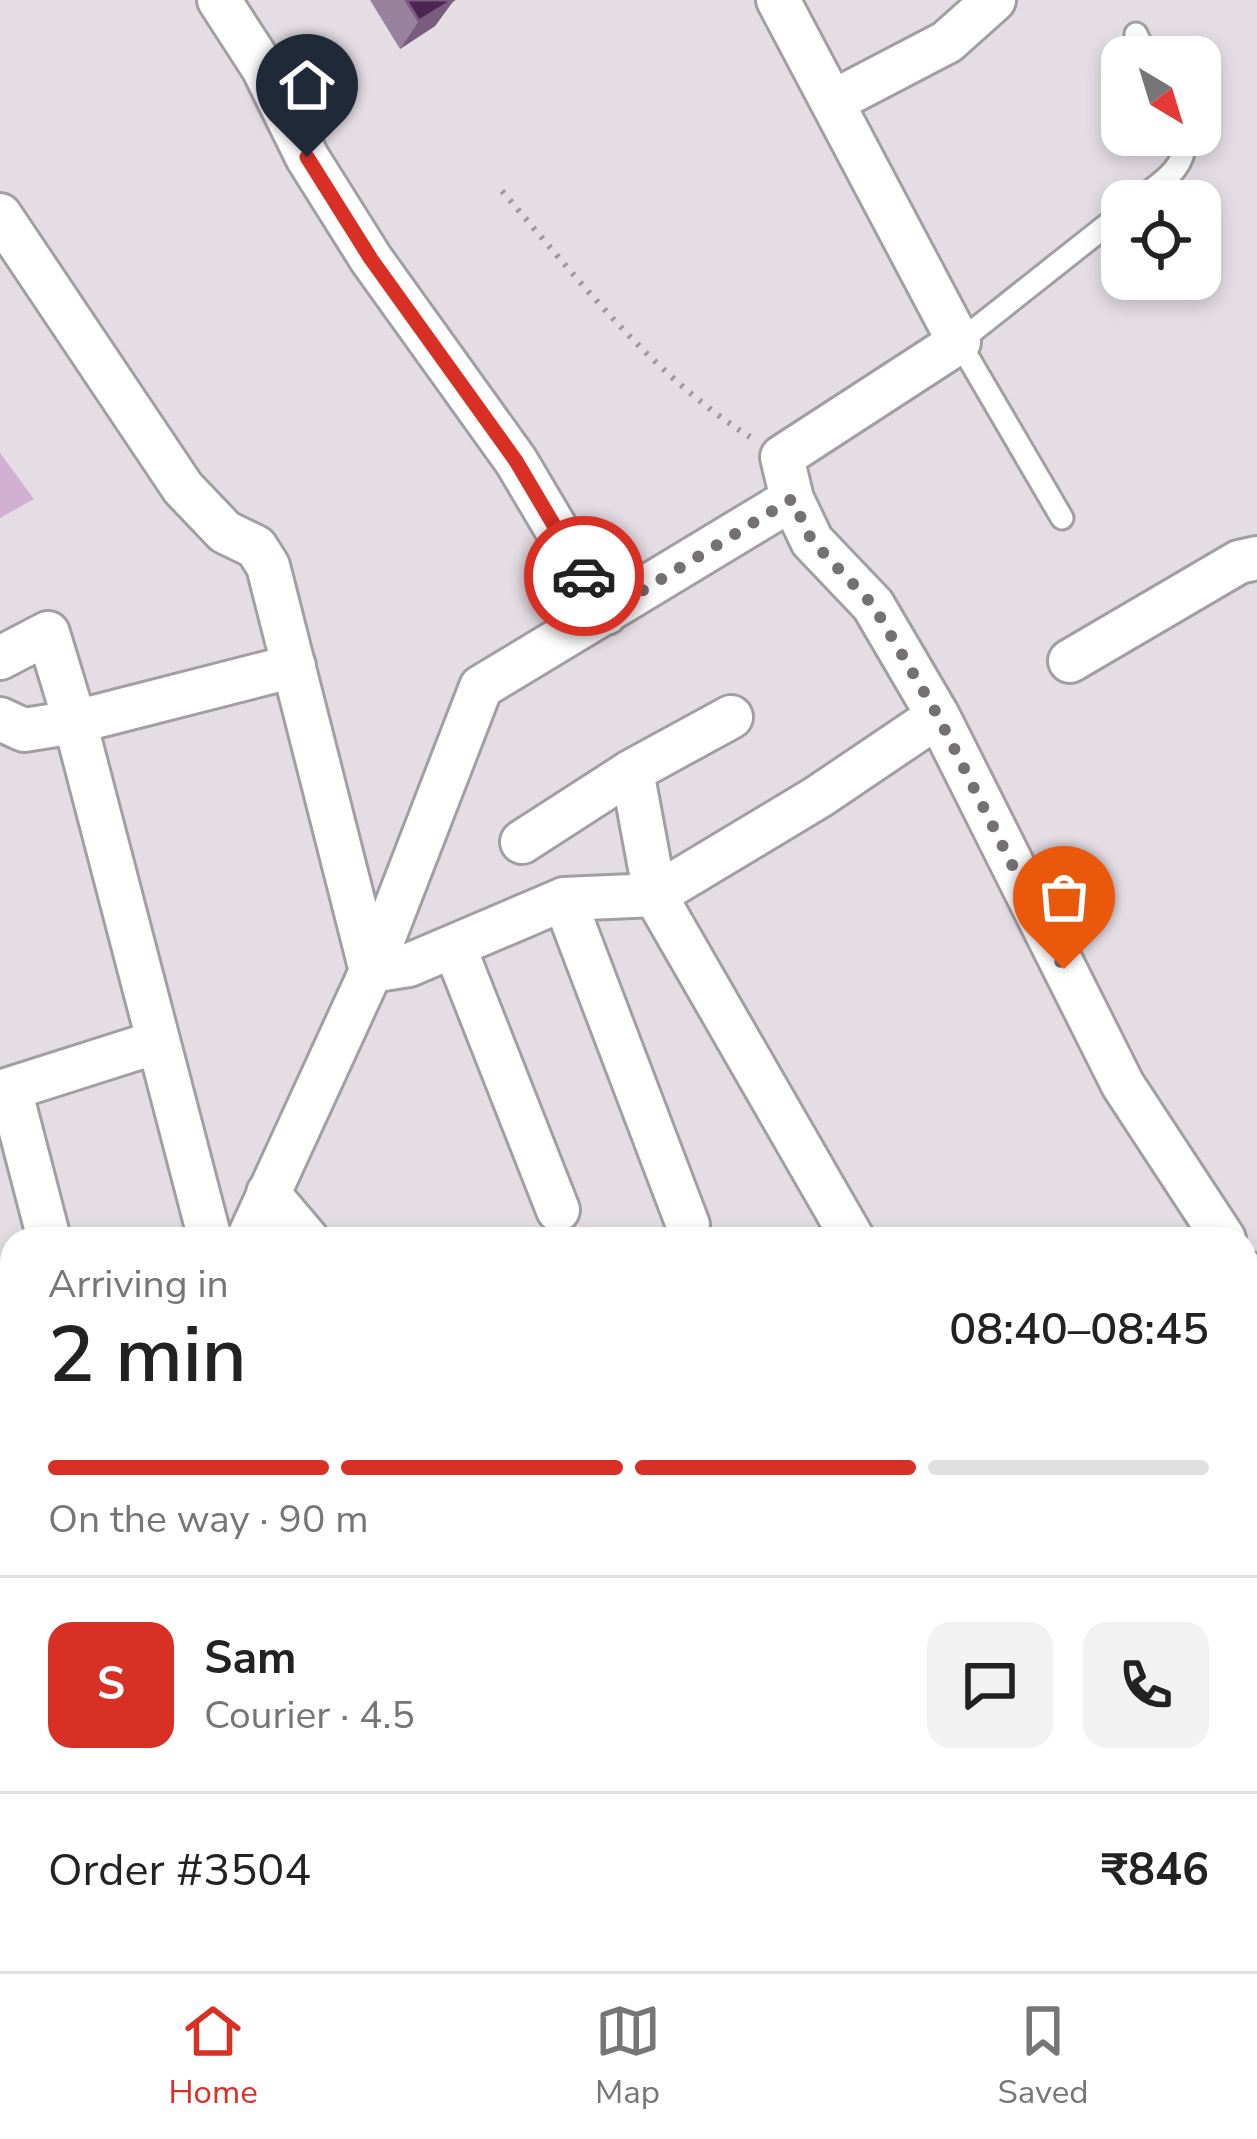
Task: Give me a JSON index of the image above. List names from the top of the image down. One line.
{"north":"bottom right","page":{"heading":["2 min","Arriving in","08:40–08:45"],"panel":["Sam","Courier · 4.5","Order #3504","₹846"],"bar":"On the way · 90 m","round":"S","tabs":["Home","Map","Saved"]}}
